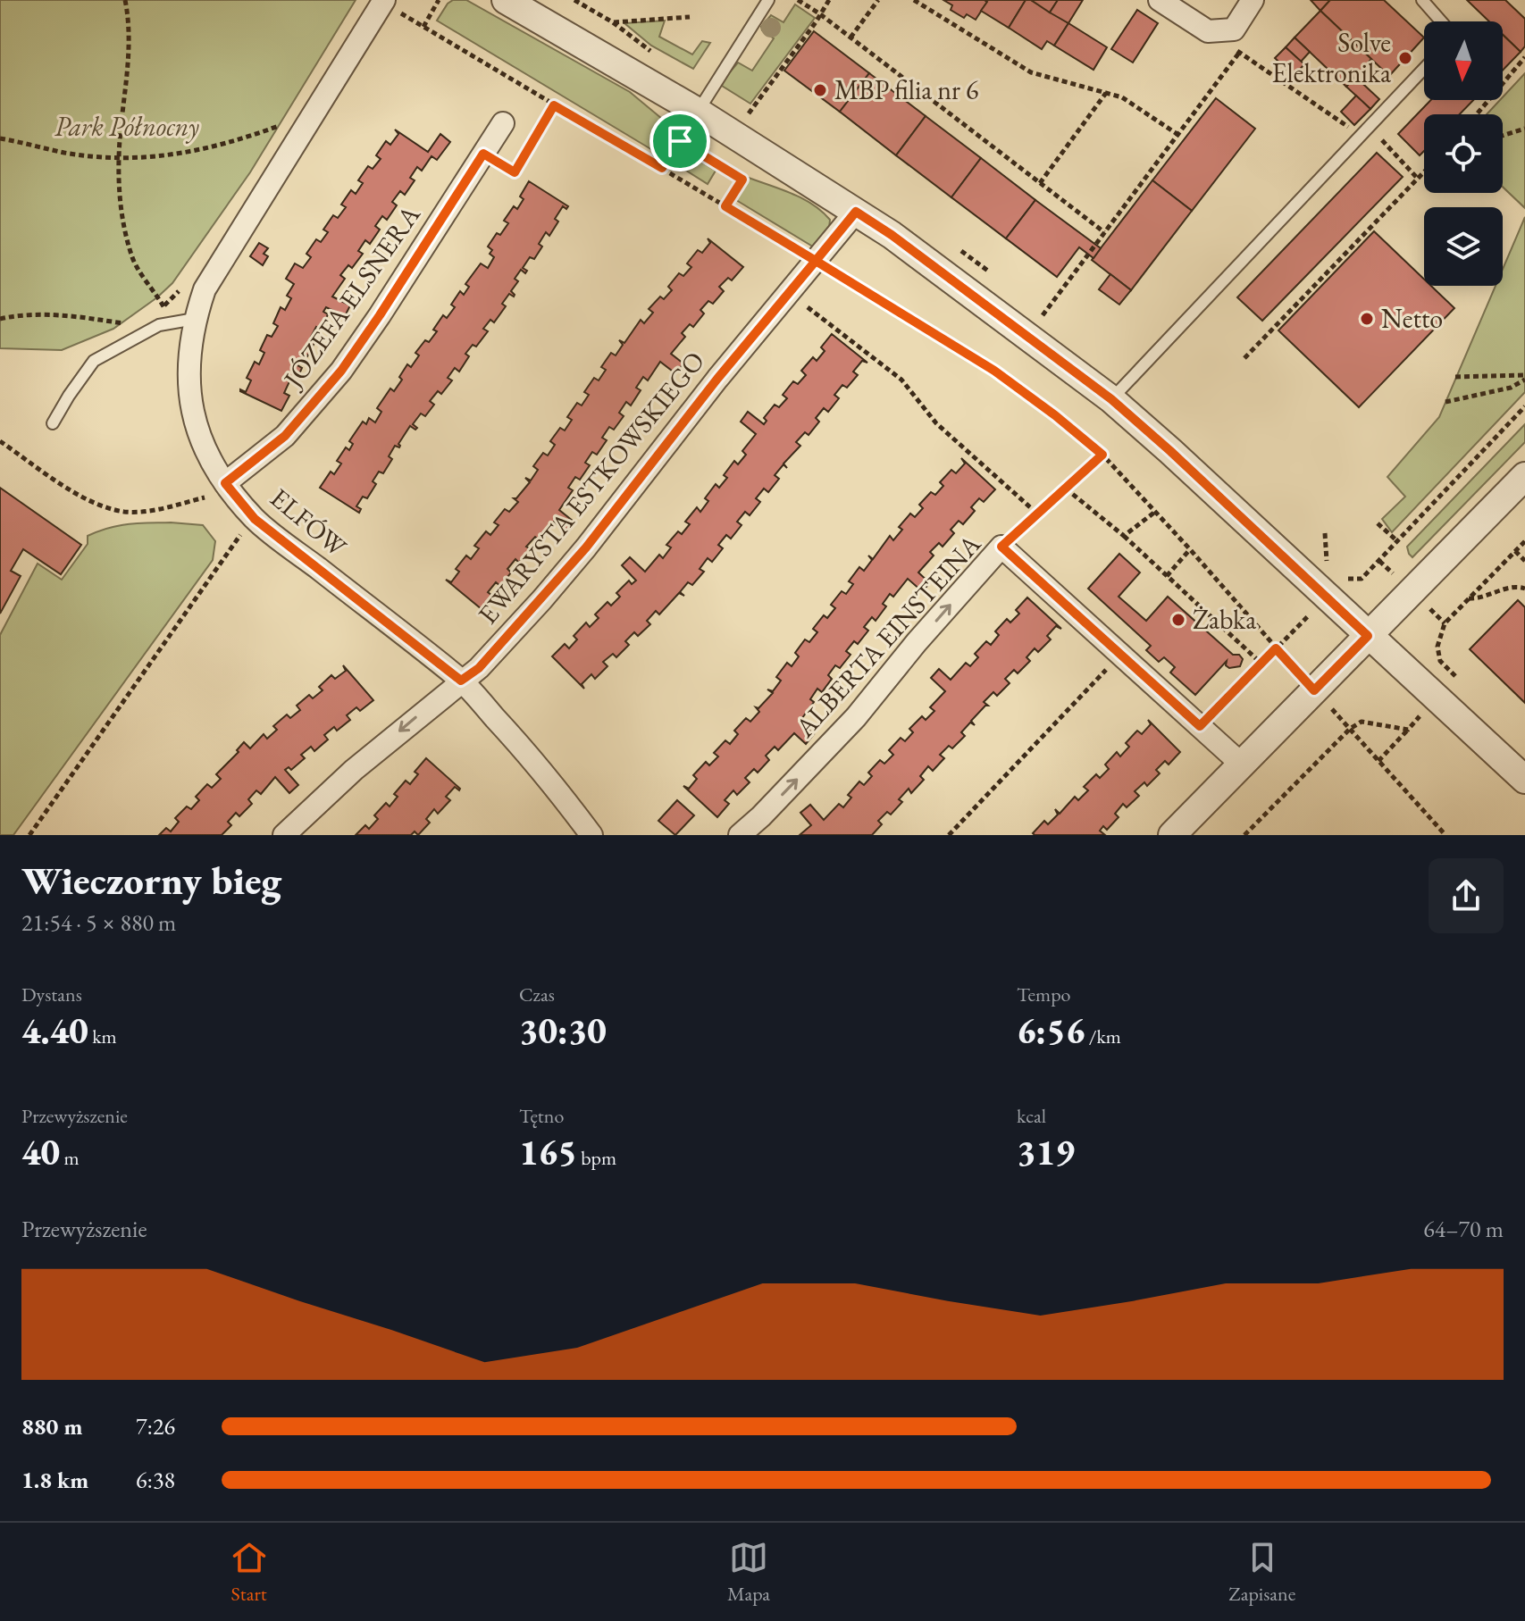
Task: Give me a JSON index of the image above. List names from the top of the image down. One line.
{"streets":{"street":["JÓZEFA ELSNERA","EWARYSTA ESTKOWSKIEGO","ELFÓW","ALBERTA EINSTEINA"]},"crossings":[["JÓZEFA ELSNERA","ELFÓW"],["EWARYSTA ESTKOWSKIEGO","ELFÓW"]],"one_way":["ALBERTA EINSTEINA"],"parks":["Park Północny"],"places":["Solve Elektronika","MBP filia nr 6","Netto","Żabka"],"north":"bottom","page":{"heading":["Wieczorny bieg","21:54 · 5 × 880 m"],"stats":[["Dystans","4.40 km"],["Czas","30:30"],["Tempo","6:56 /km"],["Przewyższenie","40 m"],["Tętno","165 bpm"],["kcal","319"]],"chart":["Przewyższenie","64–70 m"],"list":[{"name":"880 m","note":"7:26"},{"name":"1.8 km","note":"6:38"}],"tabs":["Start","Mapa","Zapisane"]}}
